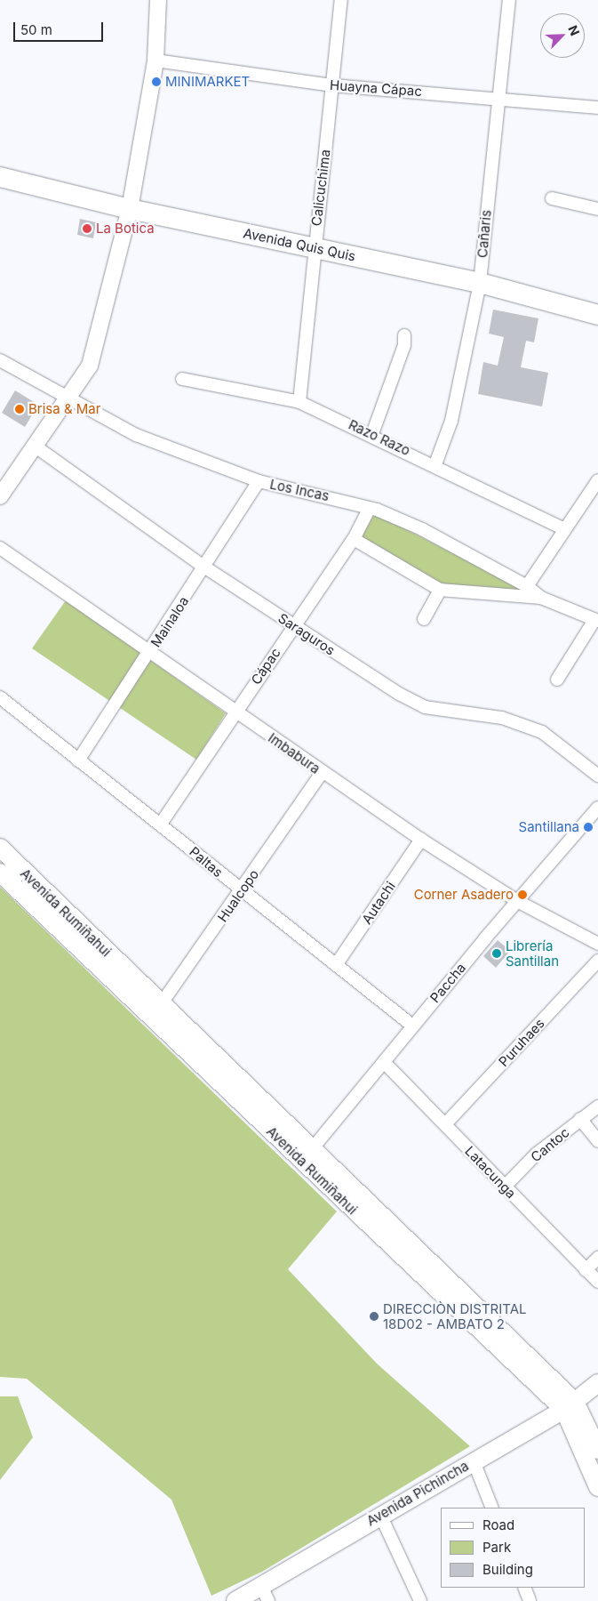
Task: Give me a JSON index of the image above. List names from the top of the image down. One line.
{"streets":{"main road":["Avenida Quis Quis","Avenida Rumiñahui","Avenida Pichincha"],"street":["Huayna Cápac","Calicuchima","Cañaris","Razo Razo","Los Incas","Mainaloa","Saraguros","Cápac","Imbabura","Paltas","Hualcopo","Autachi","Paccha","Puruhaes","Cantoc","Latacunga"]},"crossings":[["Huayna Cápac","Calicuchima"],["Huayna Cápac","Cañaris"],["Calicuchima","Avenida Quis Quis"],["Calicuchima","Razo Razo"],["Cañaris","Avenida Quis Quis"],["Cañaris","Razo Razo"],["Los Incas","Mainaloa"],["Los Incas","Cápac"],["Mainaloa","Saraguros"],["Mainaloa","Imbabura"],["Mainaloa","Paltas"],["Saraguros","Cápac"],["Cápac","Imbabura"],["Cápac","Paltas"],["Imbabura","Hualcopo"],["Imbabura","Autachi"],["Imbabura","Paccha"],["Paltas","Hualcopo"],["Paltas","Autachi"],["Paltas","Paccha"],["Hualcopo","Avenida Rumiñahui"],["Avenida Rumiñahui","Paccha"],["Avenida Rumiñahui","Avenida Pichincha"],["Paccha","Latacunga"],["Puruhaes","Latacunga"],["Cantoc","Latacunga"]],"places":["MINIMARKET","La Botica","Brisa & Mar","Santillana","Corner Asadero","Librería Santillan","DIRECCIÒN DISTRITAL 18D02 - AMBATO 2"],"legend":["Road","Park","Building"],"scale_bar":"50 m","north":"top right"}
